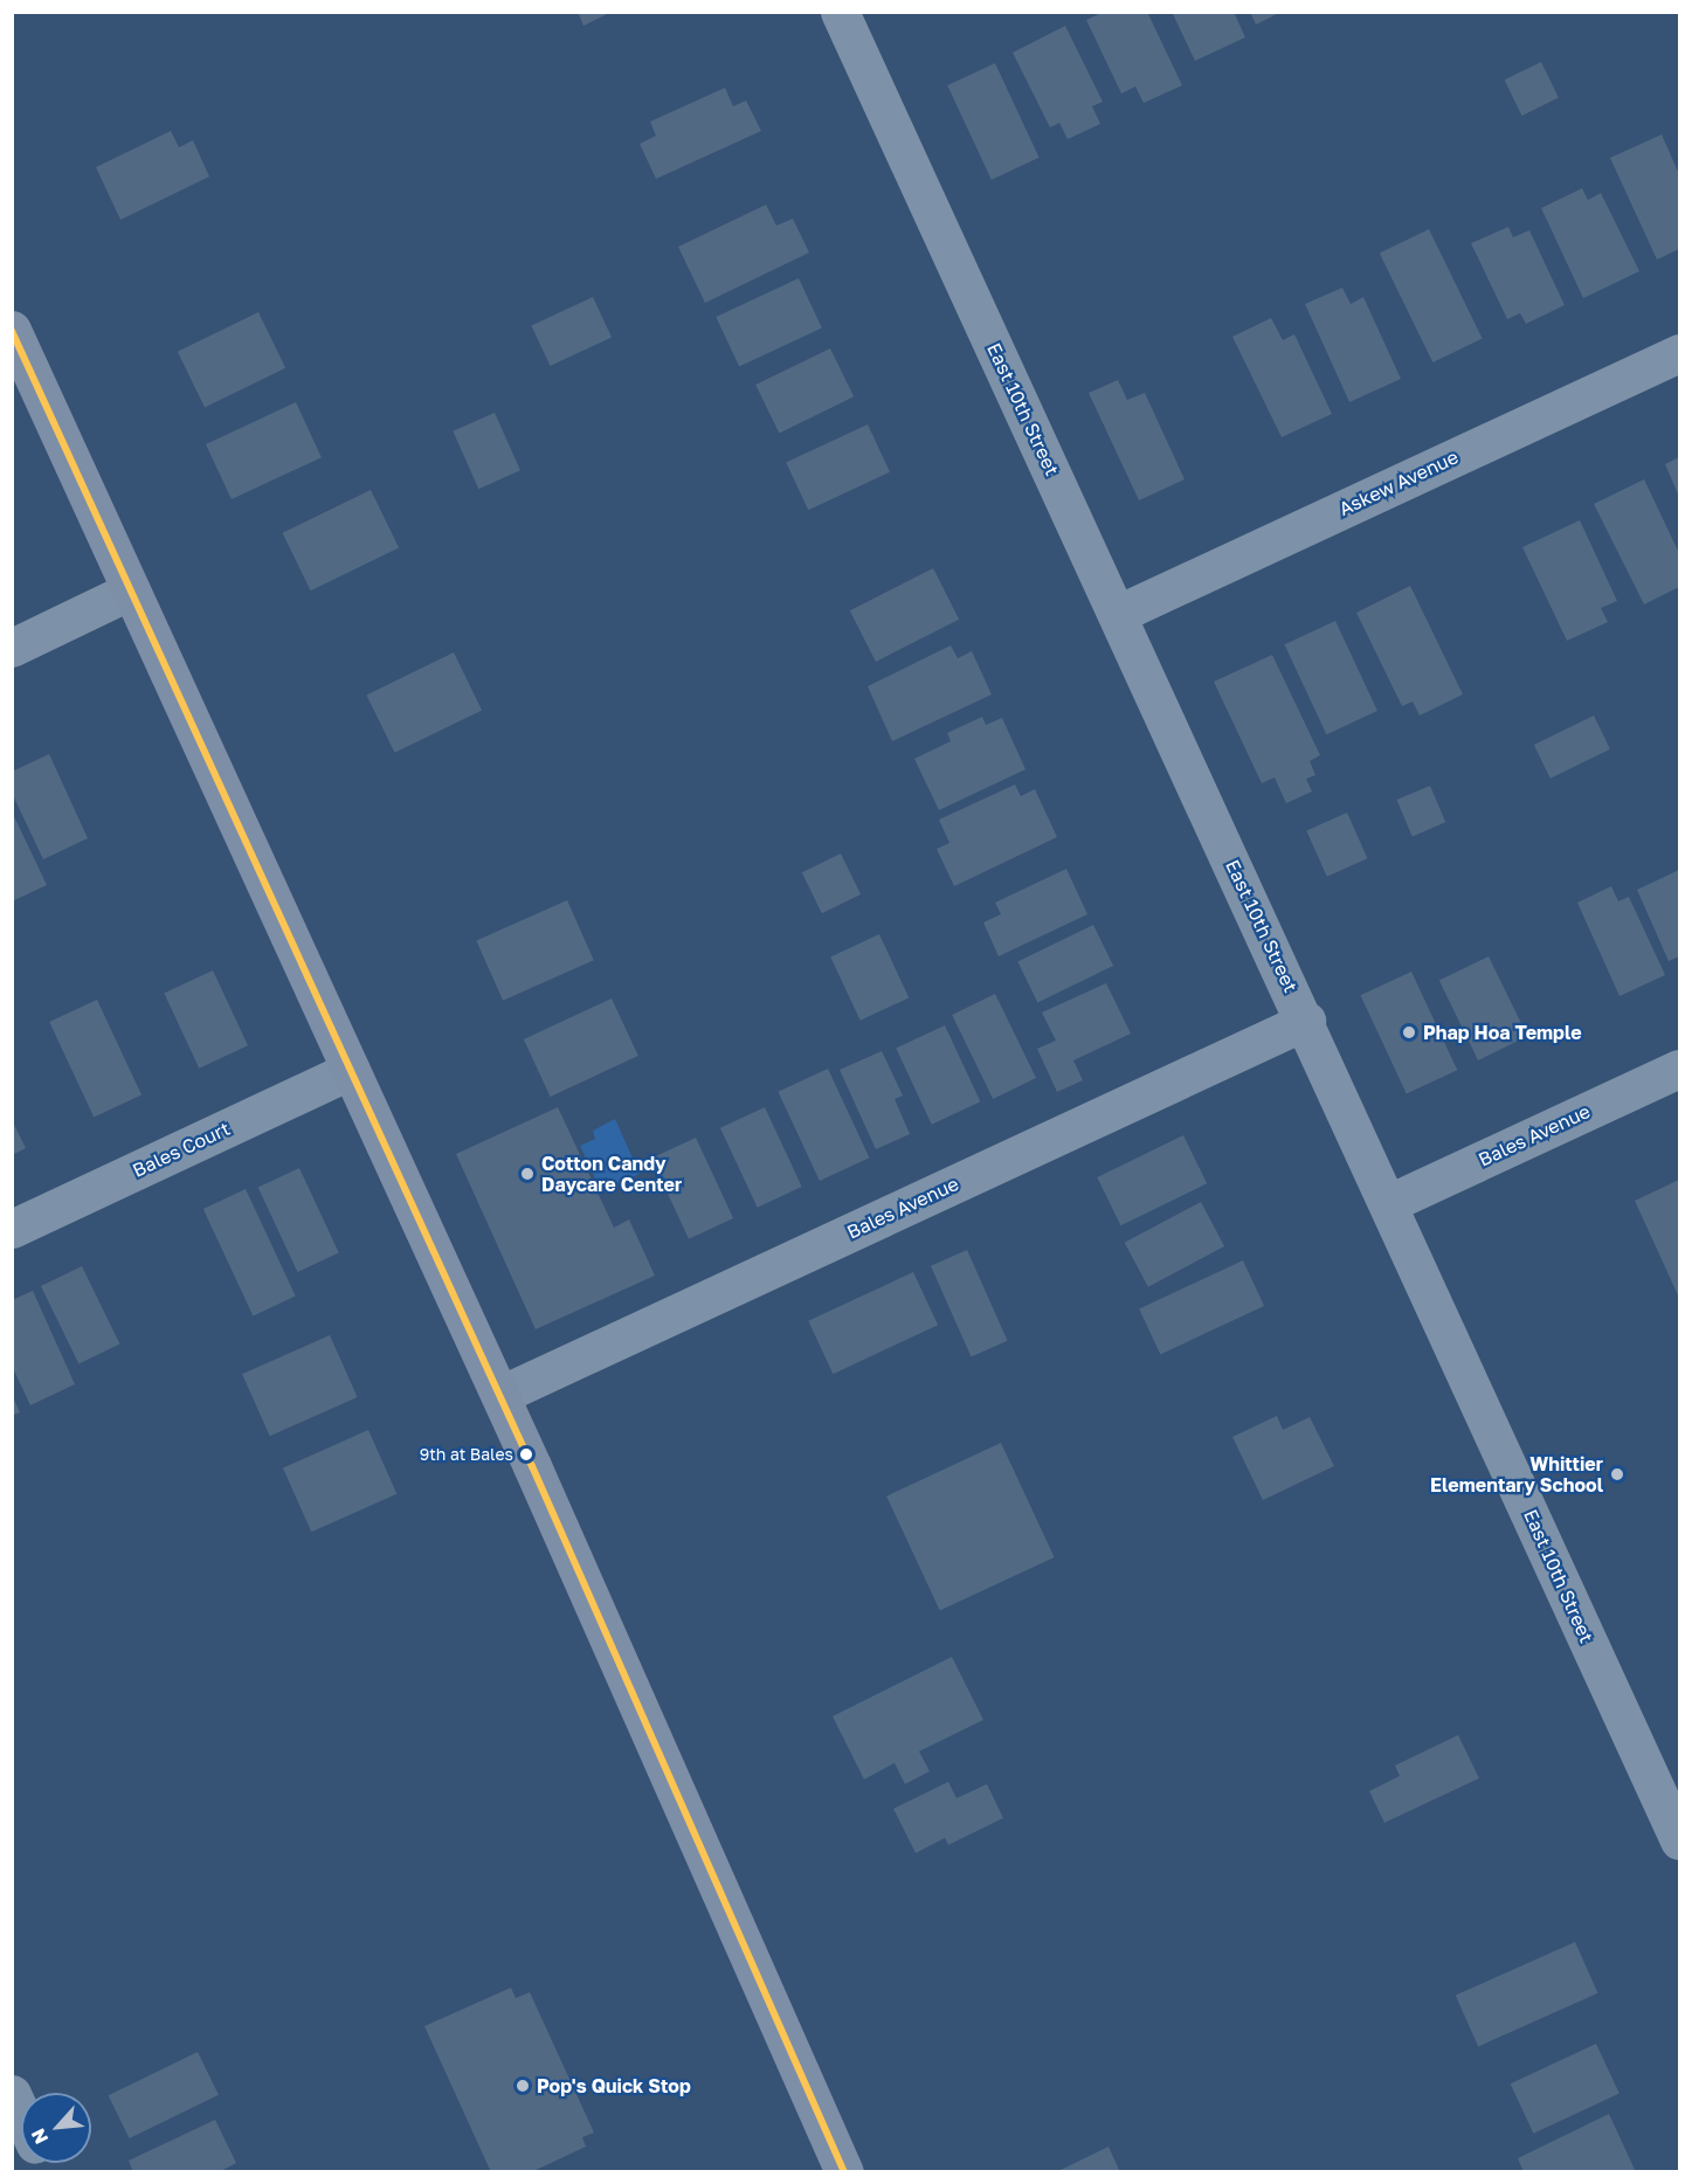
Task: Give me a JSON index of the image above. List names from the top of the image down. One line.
{"streets":{"street":["East 10th Street","Askew Avenue","Bales Avenue","Bales Court"]},"crossings":[["East 10th Street","Askew Avenue"],["East 10th Street","Bales Avenue"]],"places":["Phap Hoa Temple","Cotton Candy Daycare Center","9th at Bales","Whittier Elementary School","Pop's Quick Stop"],"north":"bottom left"}
